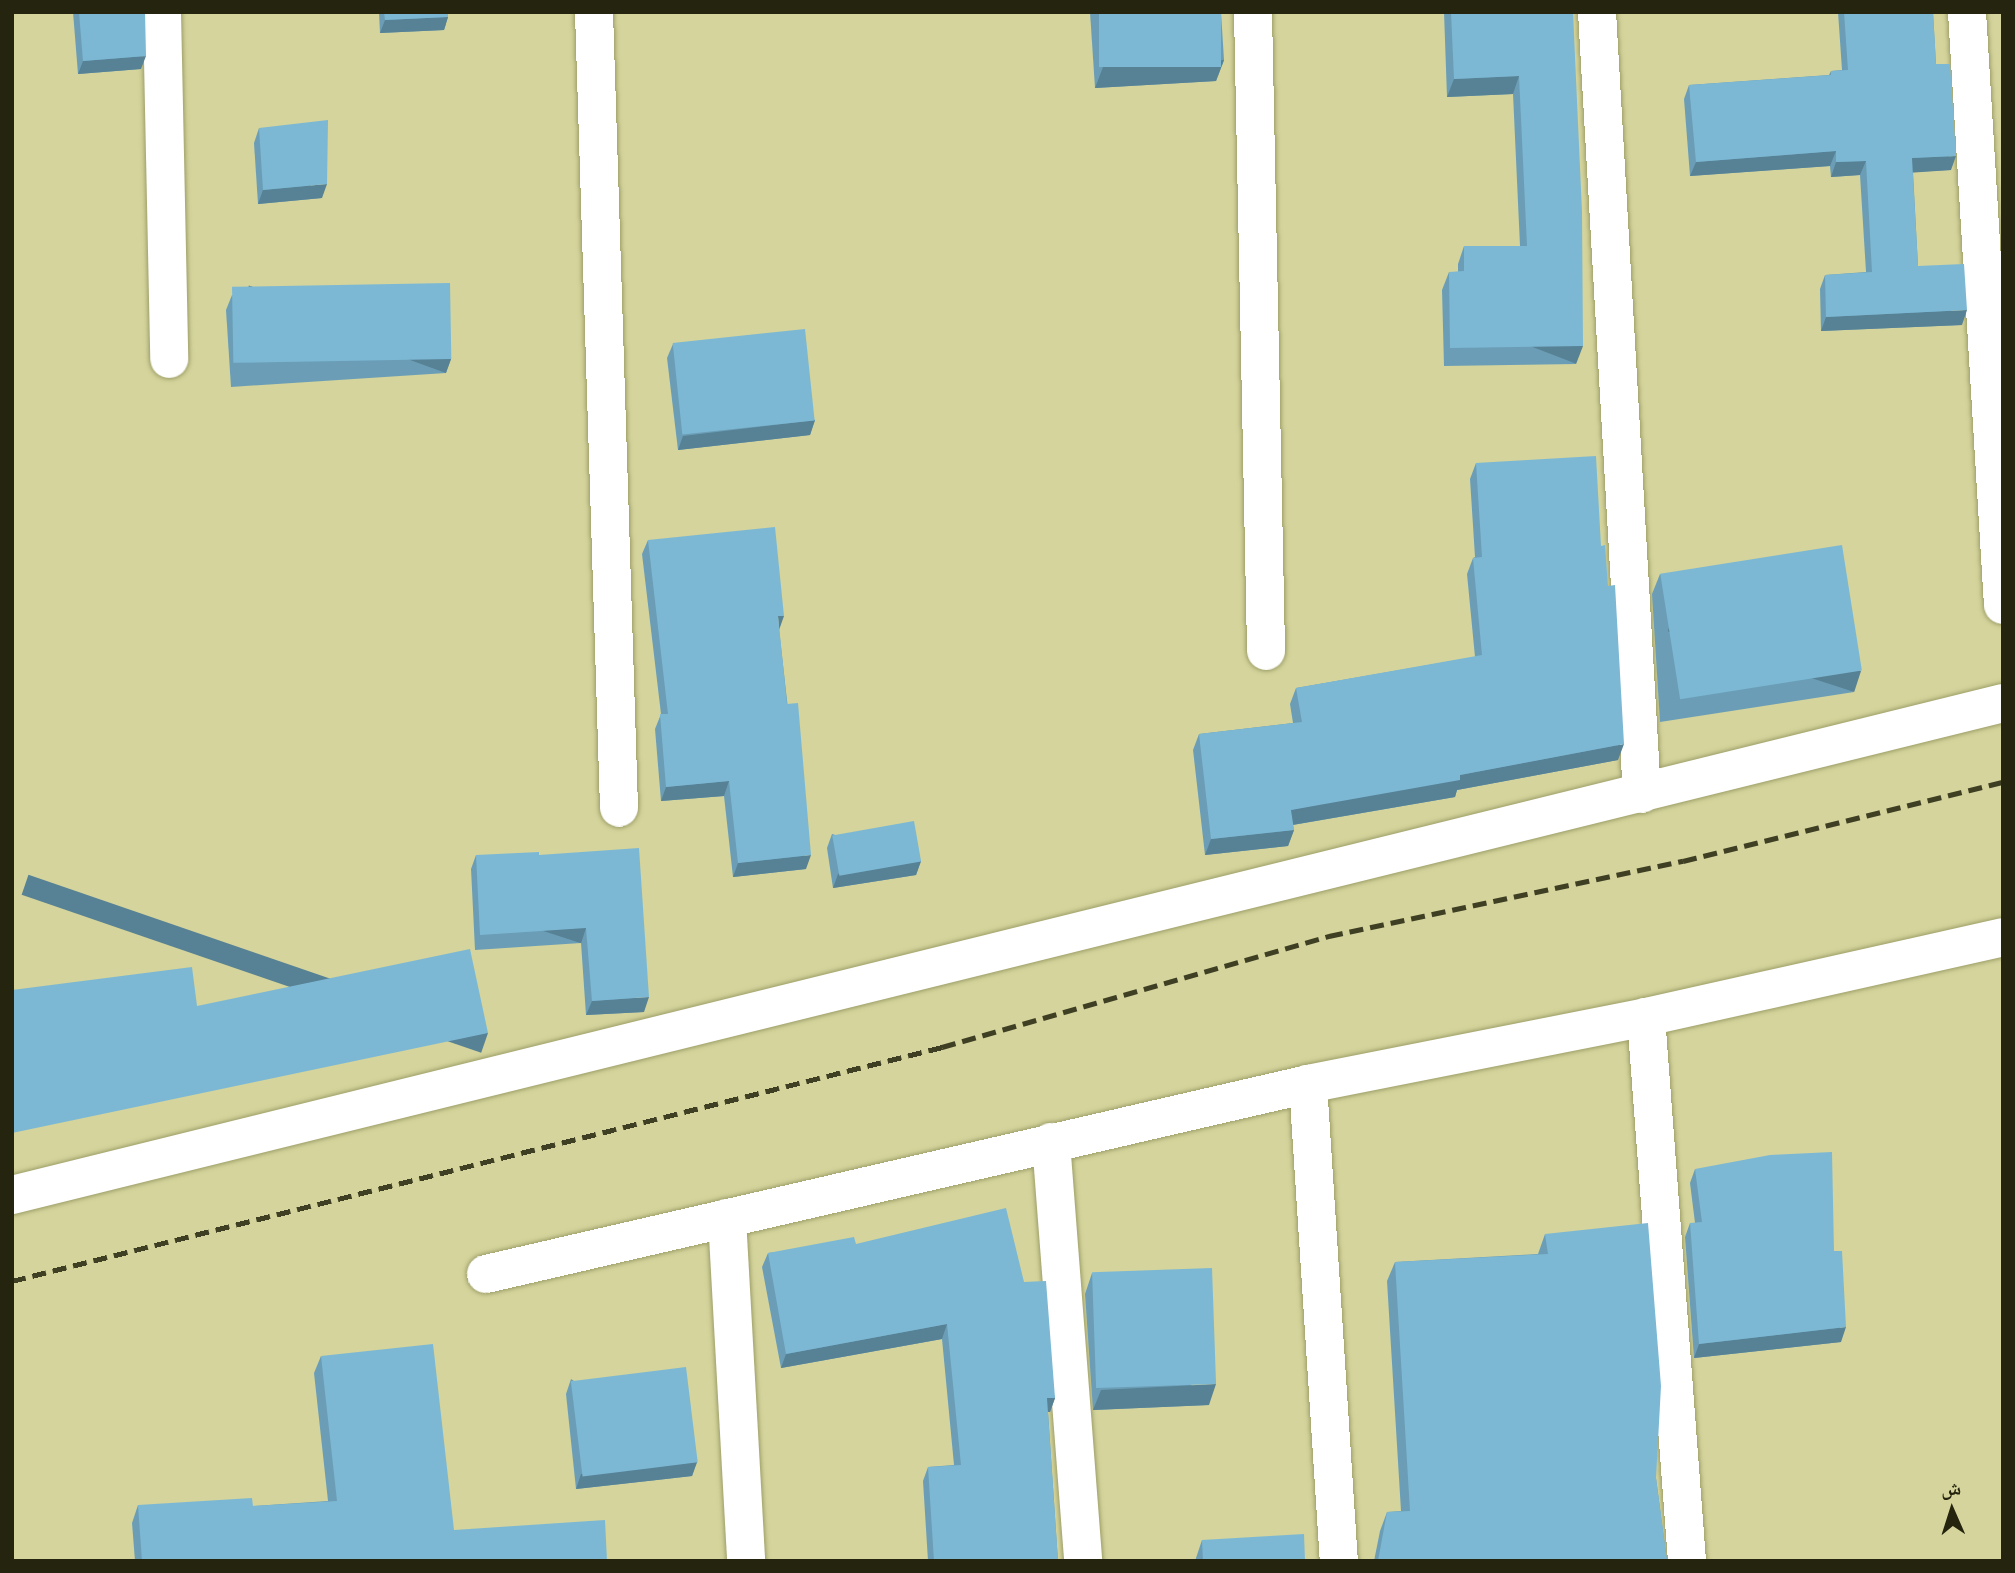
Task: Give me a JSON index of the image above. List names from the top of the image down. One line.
{"north":"top"}
